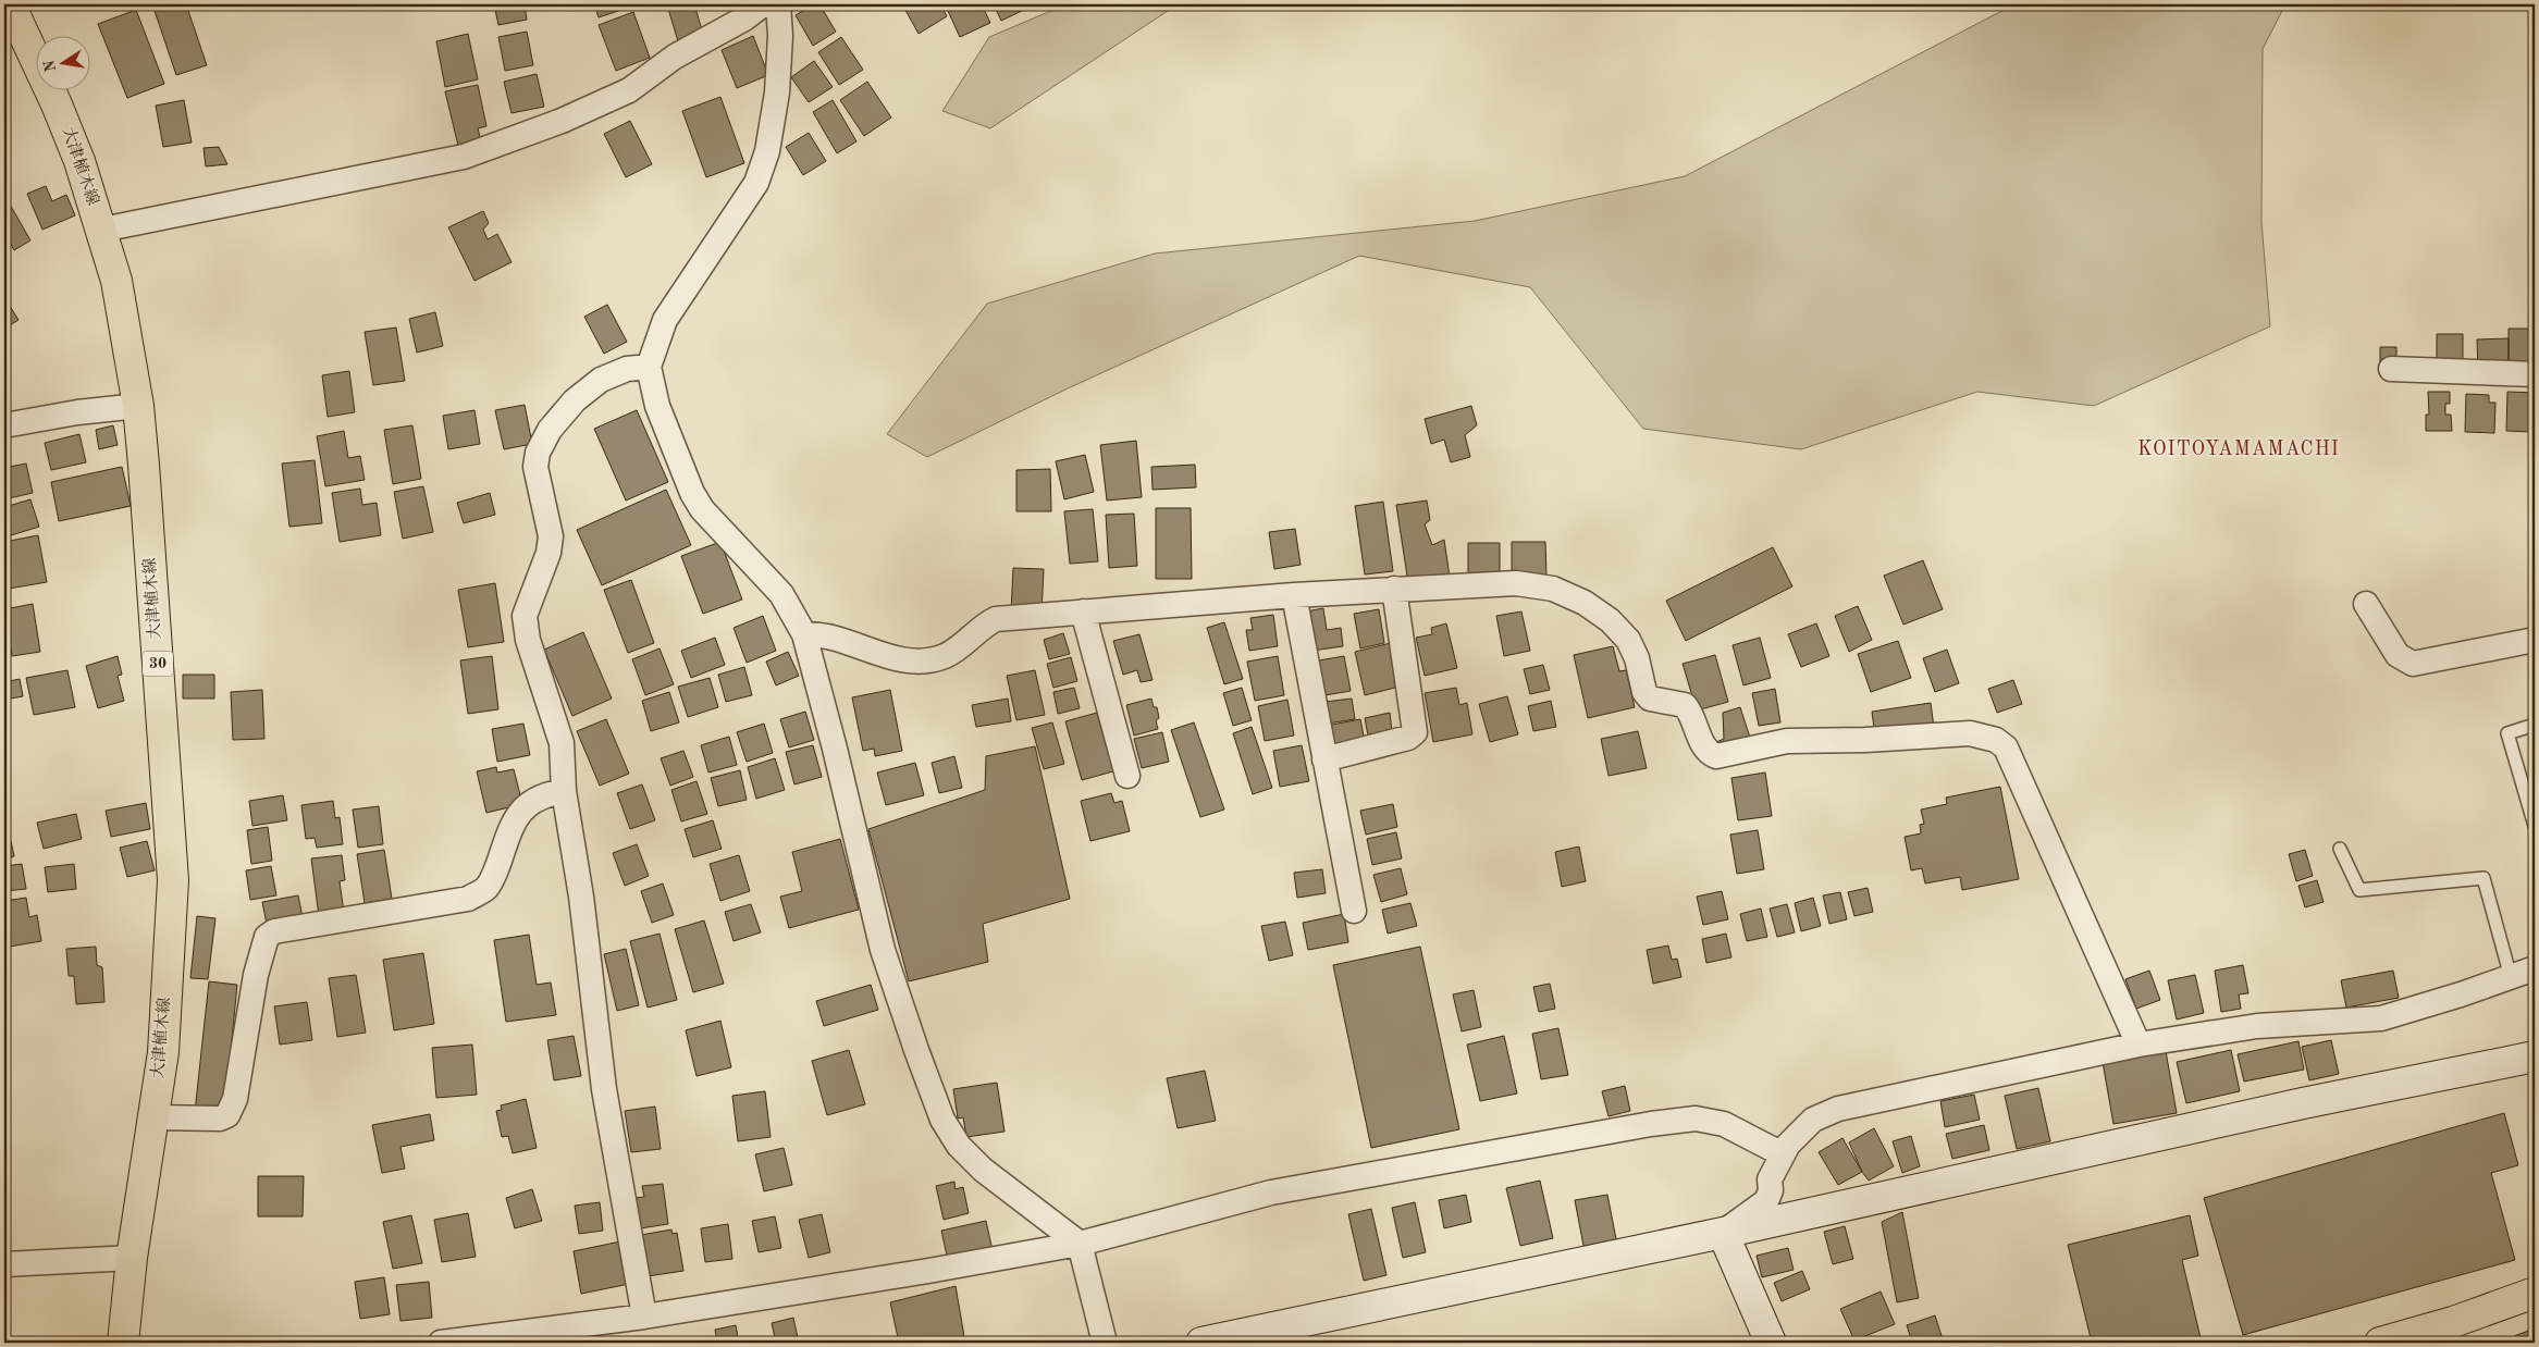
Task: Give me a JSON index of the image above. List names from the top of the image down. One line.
{"streets":{"main road":["大津植木線","30"]},"districts":["KOITOYAMAMACHI"],"north":"left"}
